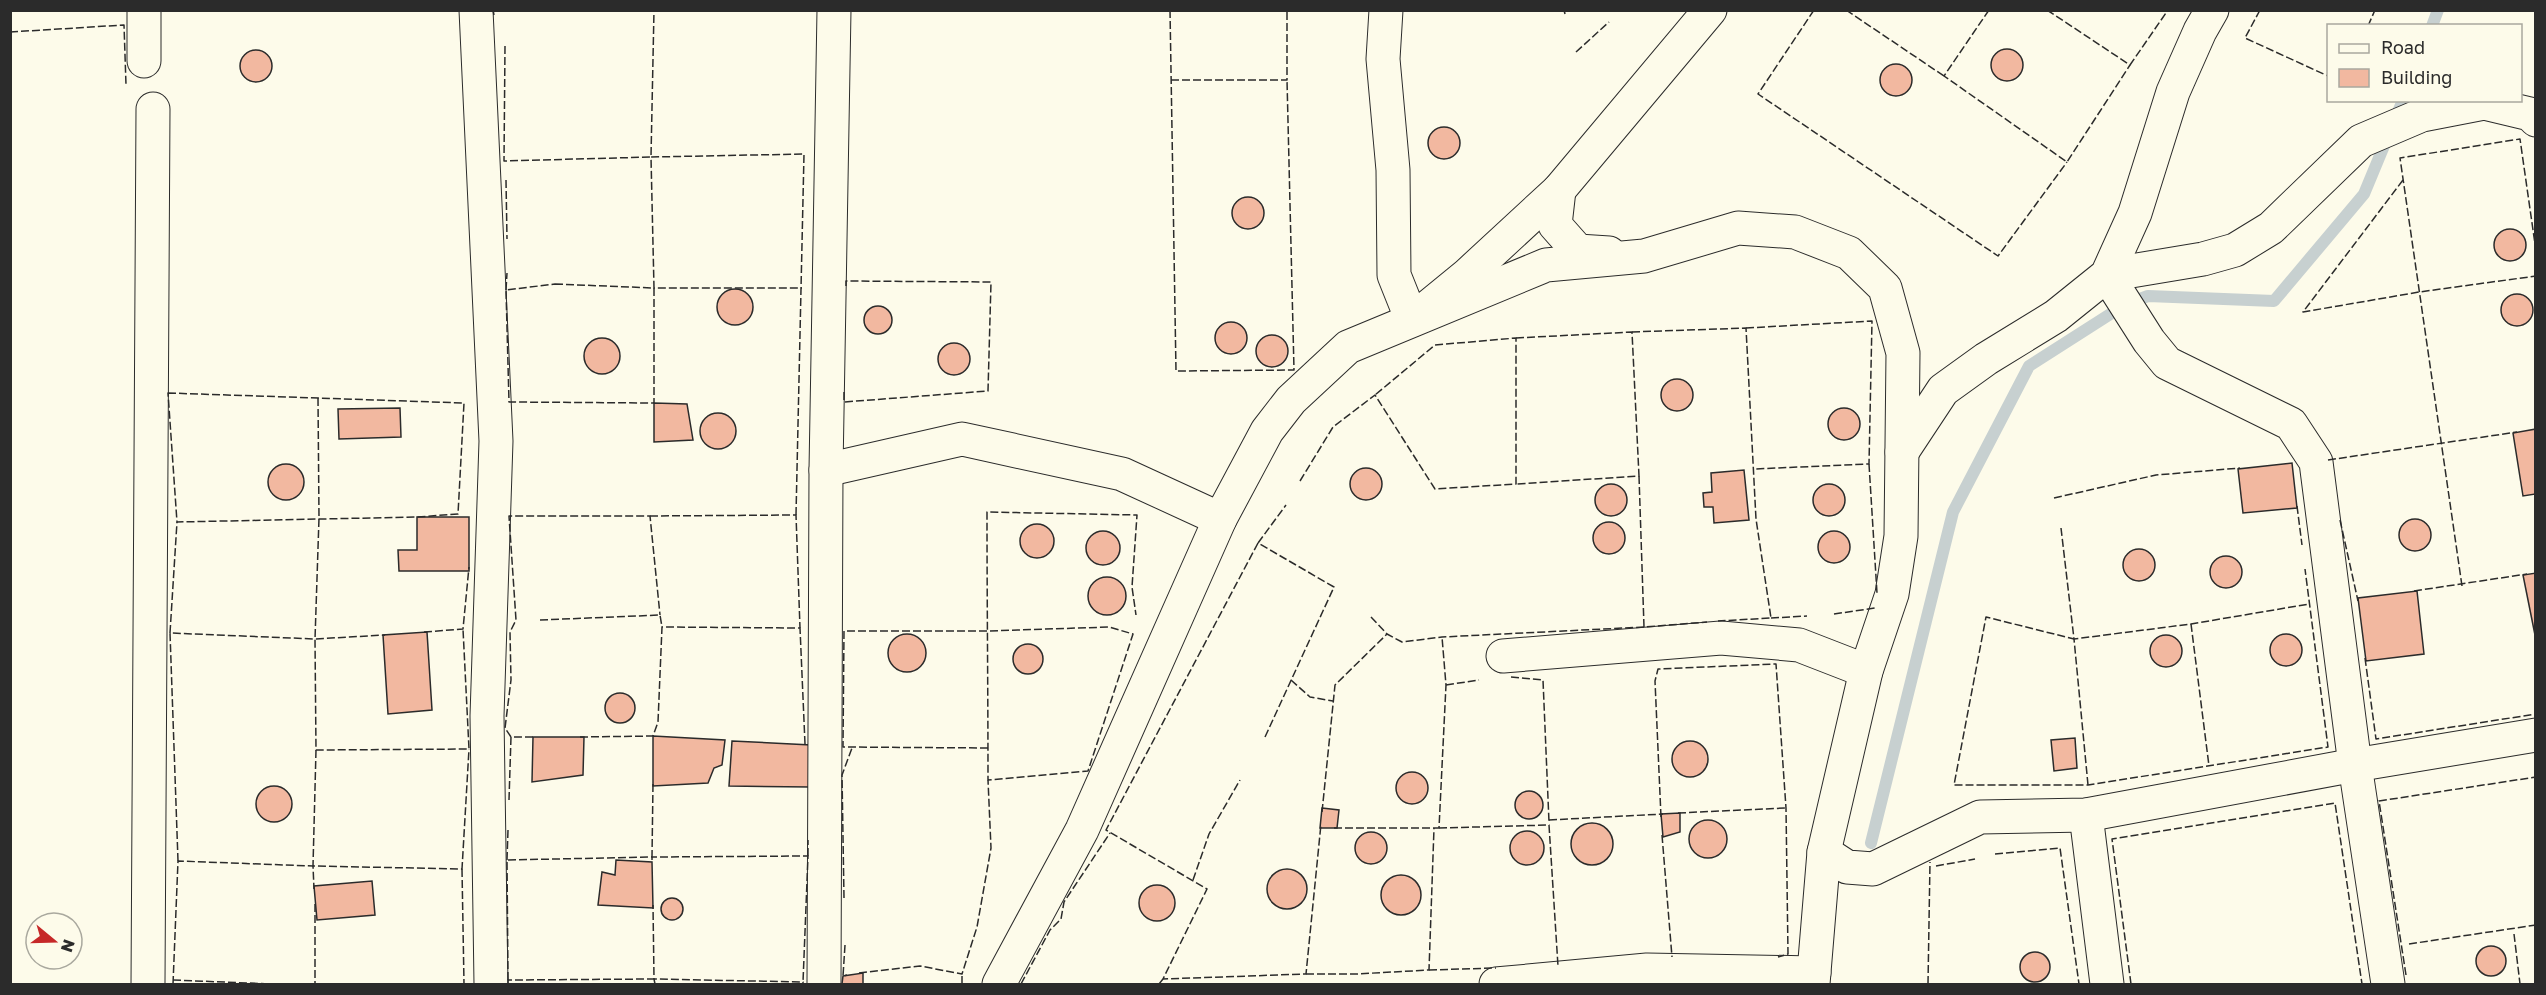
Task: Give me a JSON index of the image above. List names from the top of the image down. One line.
{"legend":["Road","Building"],"north":"right"}
